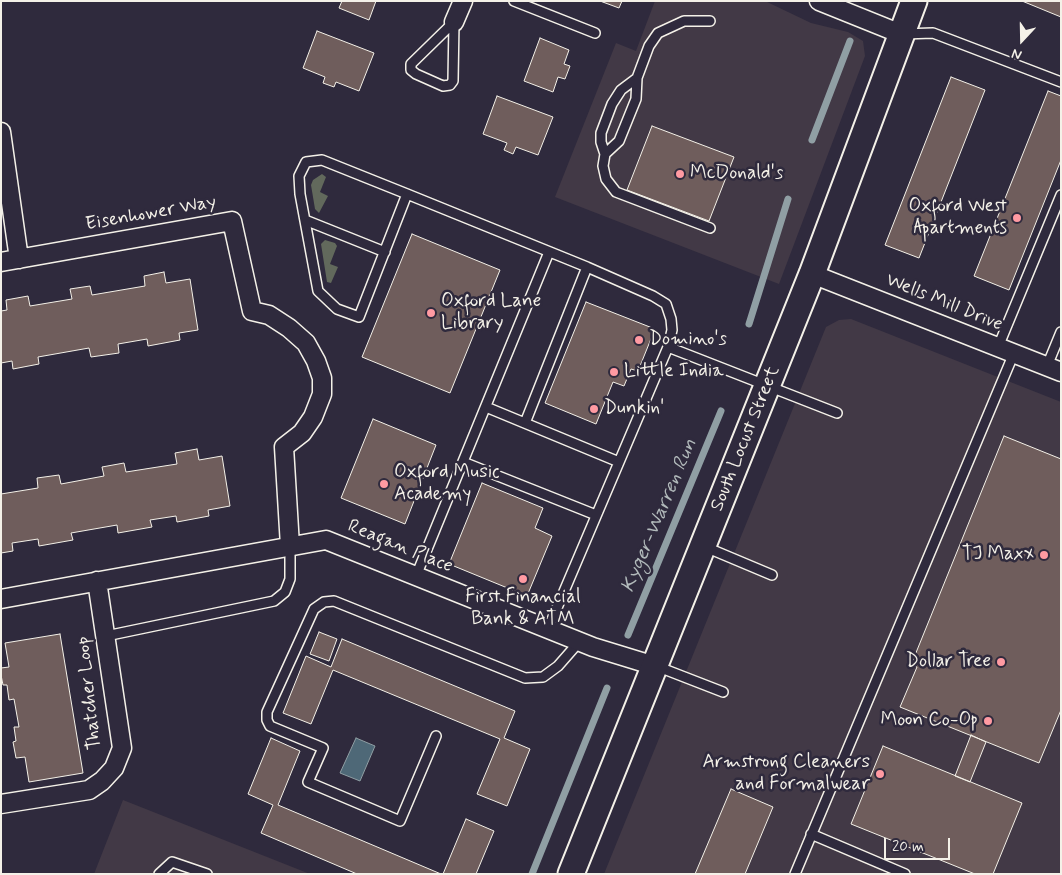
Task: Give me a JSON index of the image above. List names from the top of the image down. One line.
{"streets":{"street":["Eisenhower Way","Wells Mill Drive","South Locust Street","Reagan Place","Thatcher Loop"]},"crossings":[["Eisenhower Way","Reagan Place"],["Wells Mill Drive","South Locust Street"],["South Locust Street","Reagan Place"],["Reagan Place","Thatcher Loop"]],"water":["Kyger-Warren Run"],"places":["McDonald's","Oxford West Apartments","Oxford Lane Library","Domino's","Little India","Dunkin'","Oxford Music Academy","TJ Maxx","First Financial Bank & ATM","Dollar Tree","Moon Co-Op","Armstrong Cleaners and Formalwear"],"scale_bar":"20 m","north":"bottom"}
